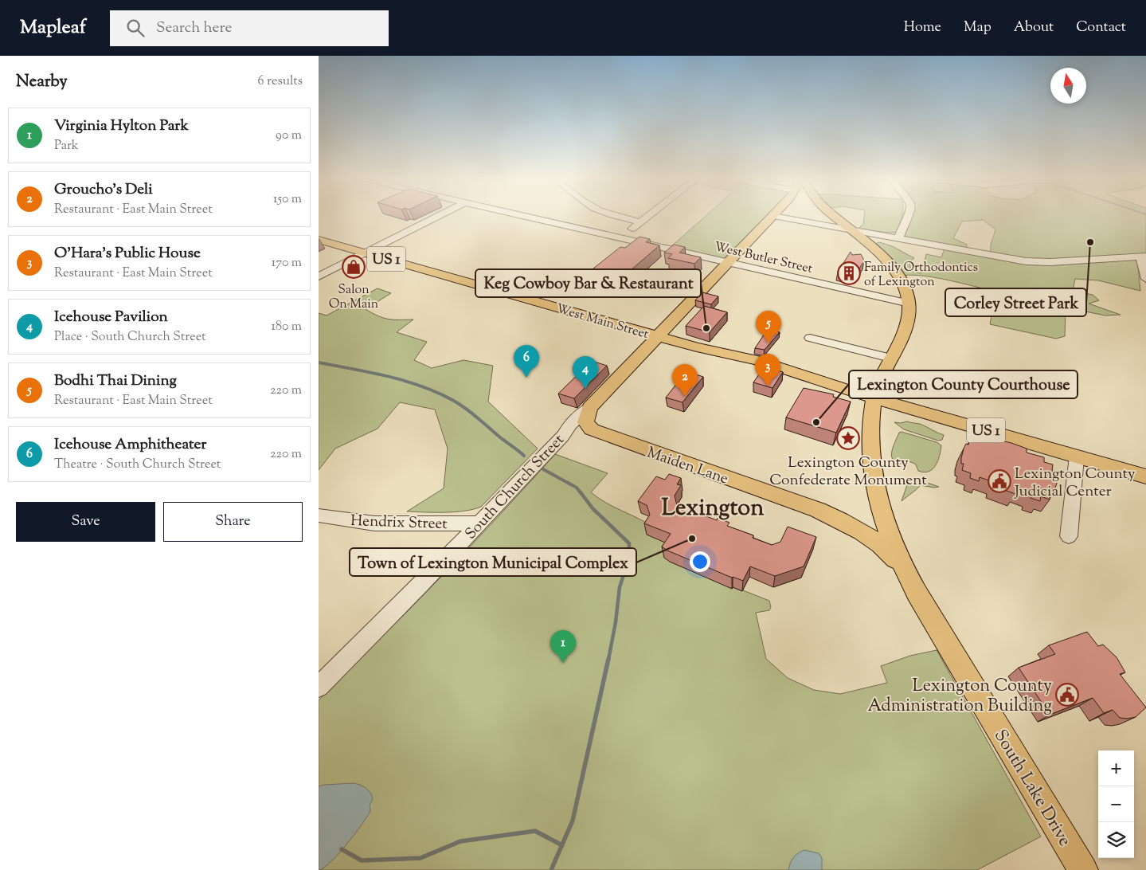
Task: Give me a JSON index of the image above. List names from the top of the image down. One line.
{"streets":{"main road":["US 1","West Main Street","Maiden Lane","South Church Street","South Lake Drive"],"street":["West Butler Street","Hendrix Street"]},"crossings":[["West Butler Street","South Church Street"],["West Butler Street","South Lake Drive"],["US 1","West Main Street"],["US 1","South Church Street"],["US 1","South Lake Drive"],["West Main Street","South Church Street"],["Maiden Lane","South Church Street"],["Maiden Lane","South Lake Drive"],["South Church Street","Hendrix Street"]],"districts":["Lexington"],"places":{"other":["Corley Street Park","Keg Cowboy Bar & Restaurant","Lexington County Courthouse","Town of Lexington Municipal Complex"],"shop":["Salon On Main"],"building":["Family Orthodontics of Lexington"],"place":["Lexington County Confederate Monument"],"public building":["Lexington County Judicial Center","Lexington County Administration Building"]},"north":"top","page":{"header":"Mapleaf","search":"Search here","nav":["Home","Map","About","Contact"],"heading":["Nearby","6 results"],"list":[{"mark":"1","name":"Virginia Hylton Park","note":"Park","value":"90 m"},{"mark":"2","name":"Groucho's Deli","note":"Restaurant · East Main Street","value":"150 m"},{"mark":"3","name":"O'Hara's Public House","note":"Restaurant · East Main Street","value":"170 m"},{"mark":"4","name":"Icehouse Pavilion","note":"Place · South Church Street","value":"180 m"},{"mark":"5","name":"Bodhi Thai Dining","note":"Restaurant · East Main Street","value":"220 m"},{"mark":"6","name":"Icehouse Amphitheater","note":"Theatre · South Church Street","value":"220 m"}],"pins":["5","6","3","4","2","1"],"buttons":["Save","Share"],"map_buttons":["+","−"]}}
